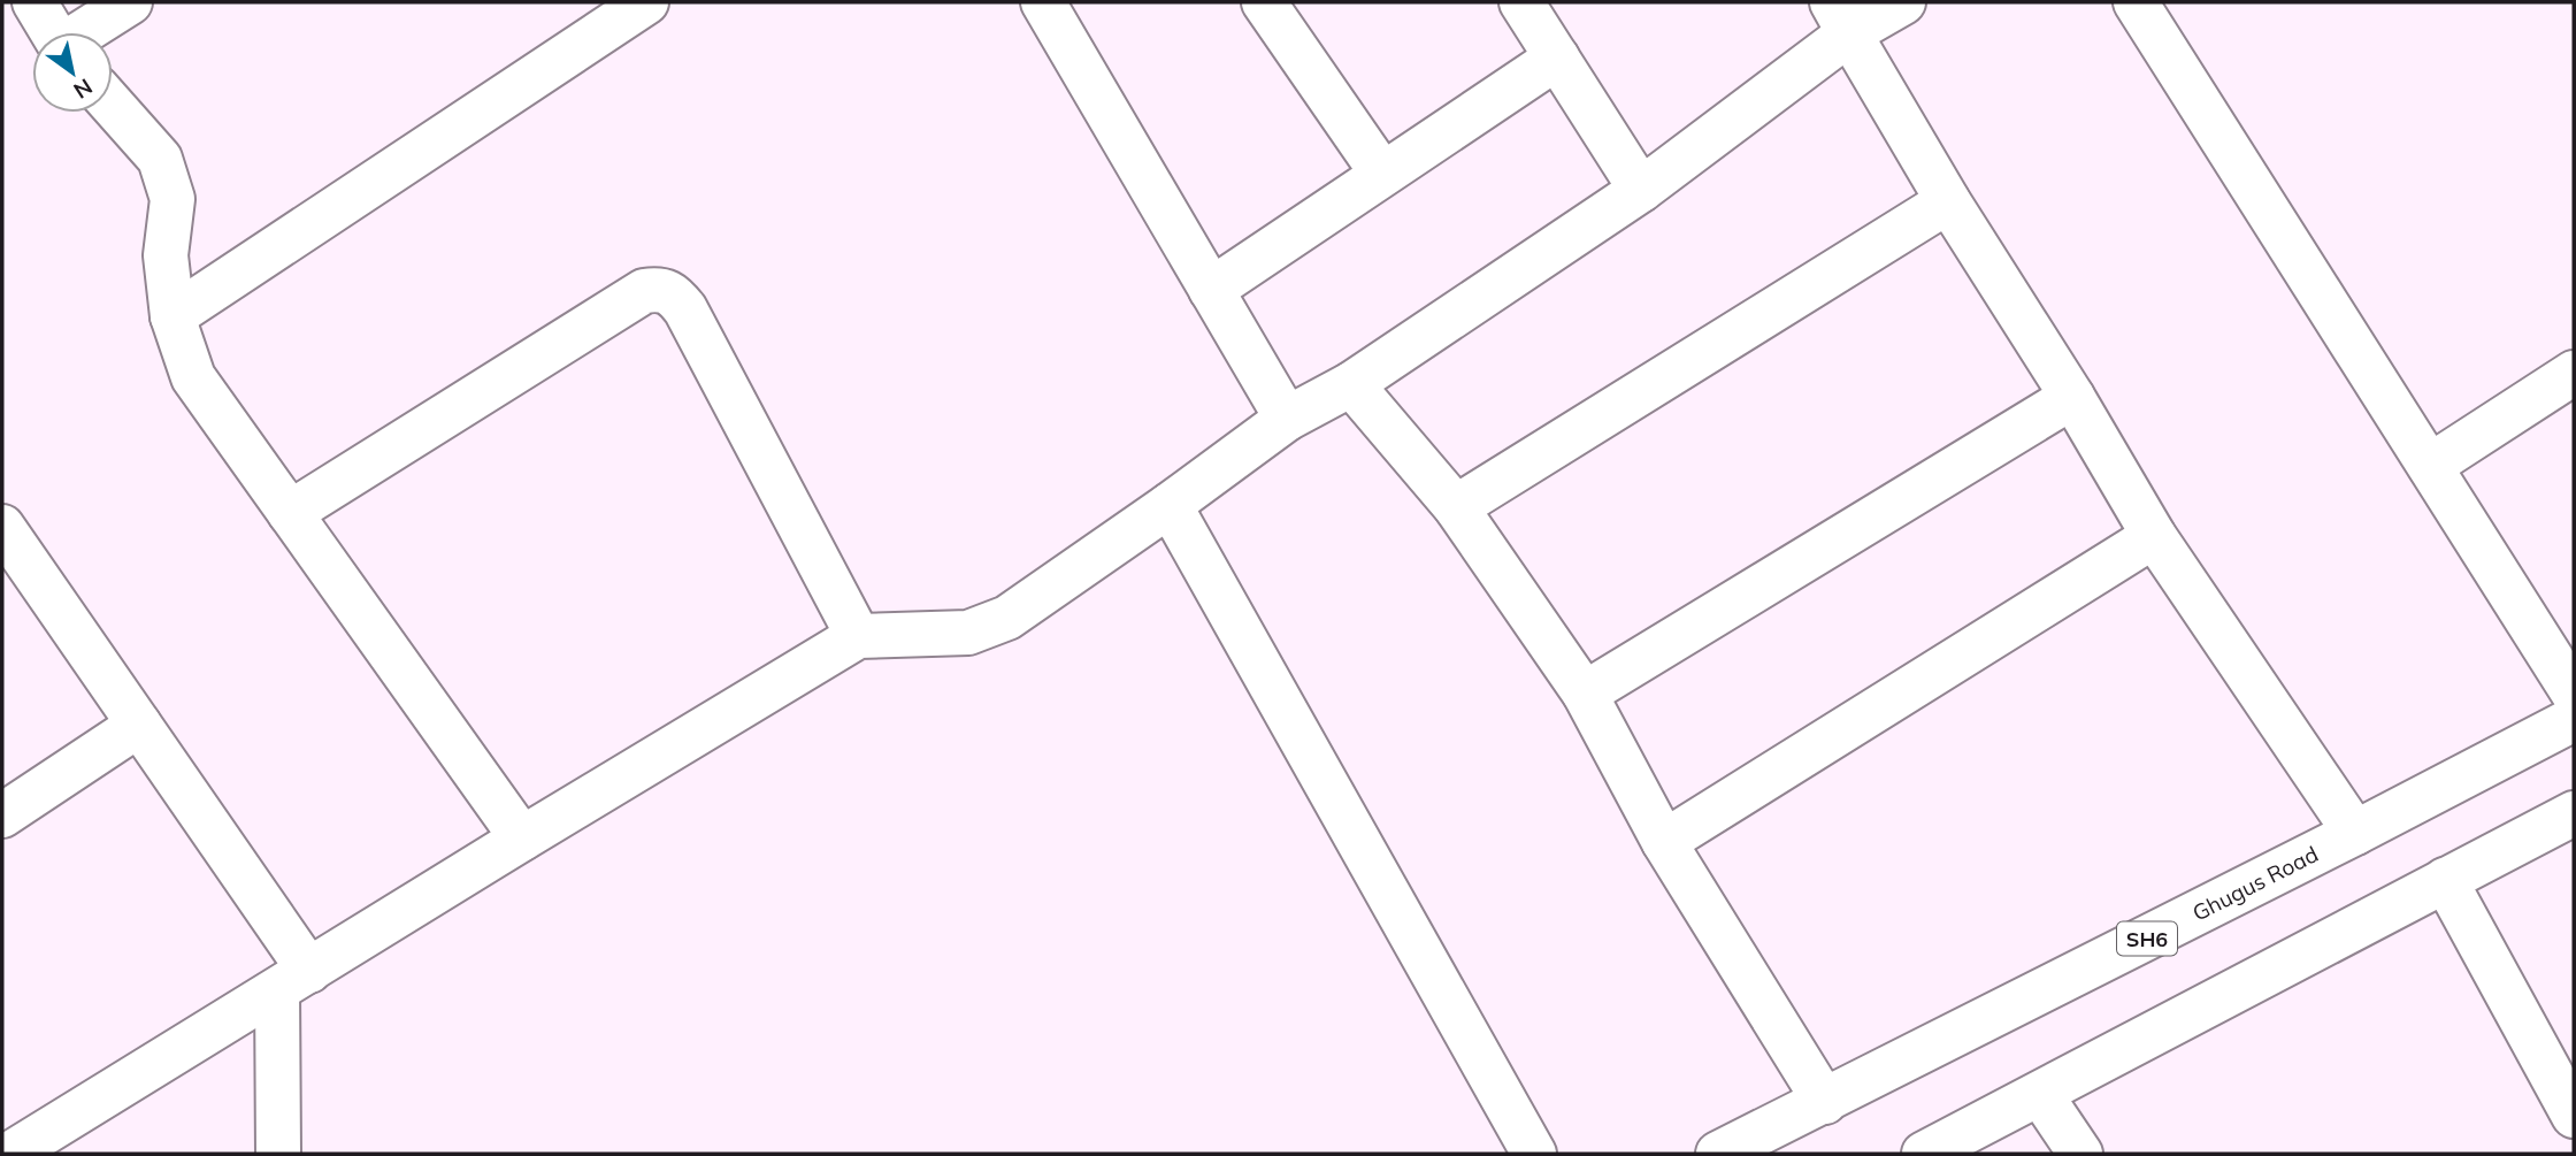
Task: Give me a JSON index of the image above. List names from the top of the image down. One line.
{"streets":{"street":["Ghugus Road","SH6"]},"north":"bottom right"}
